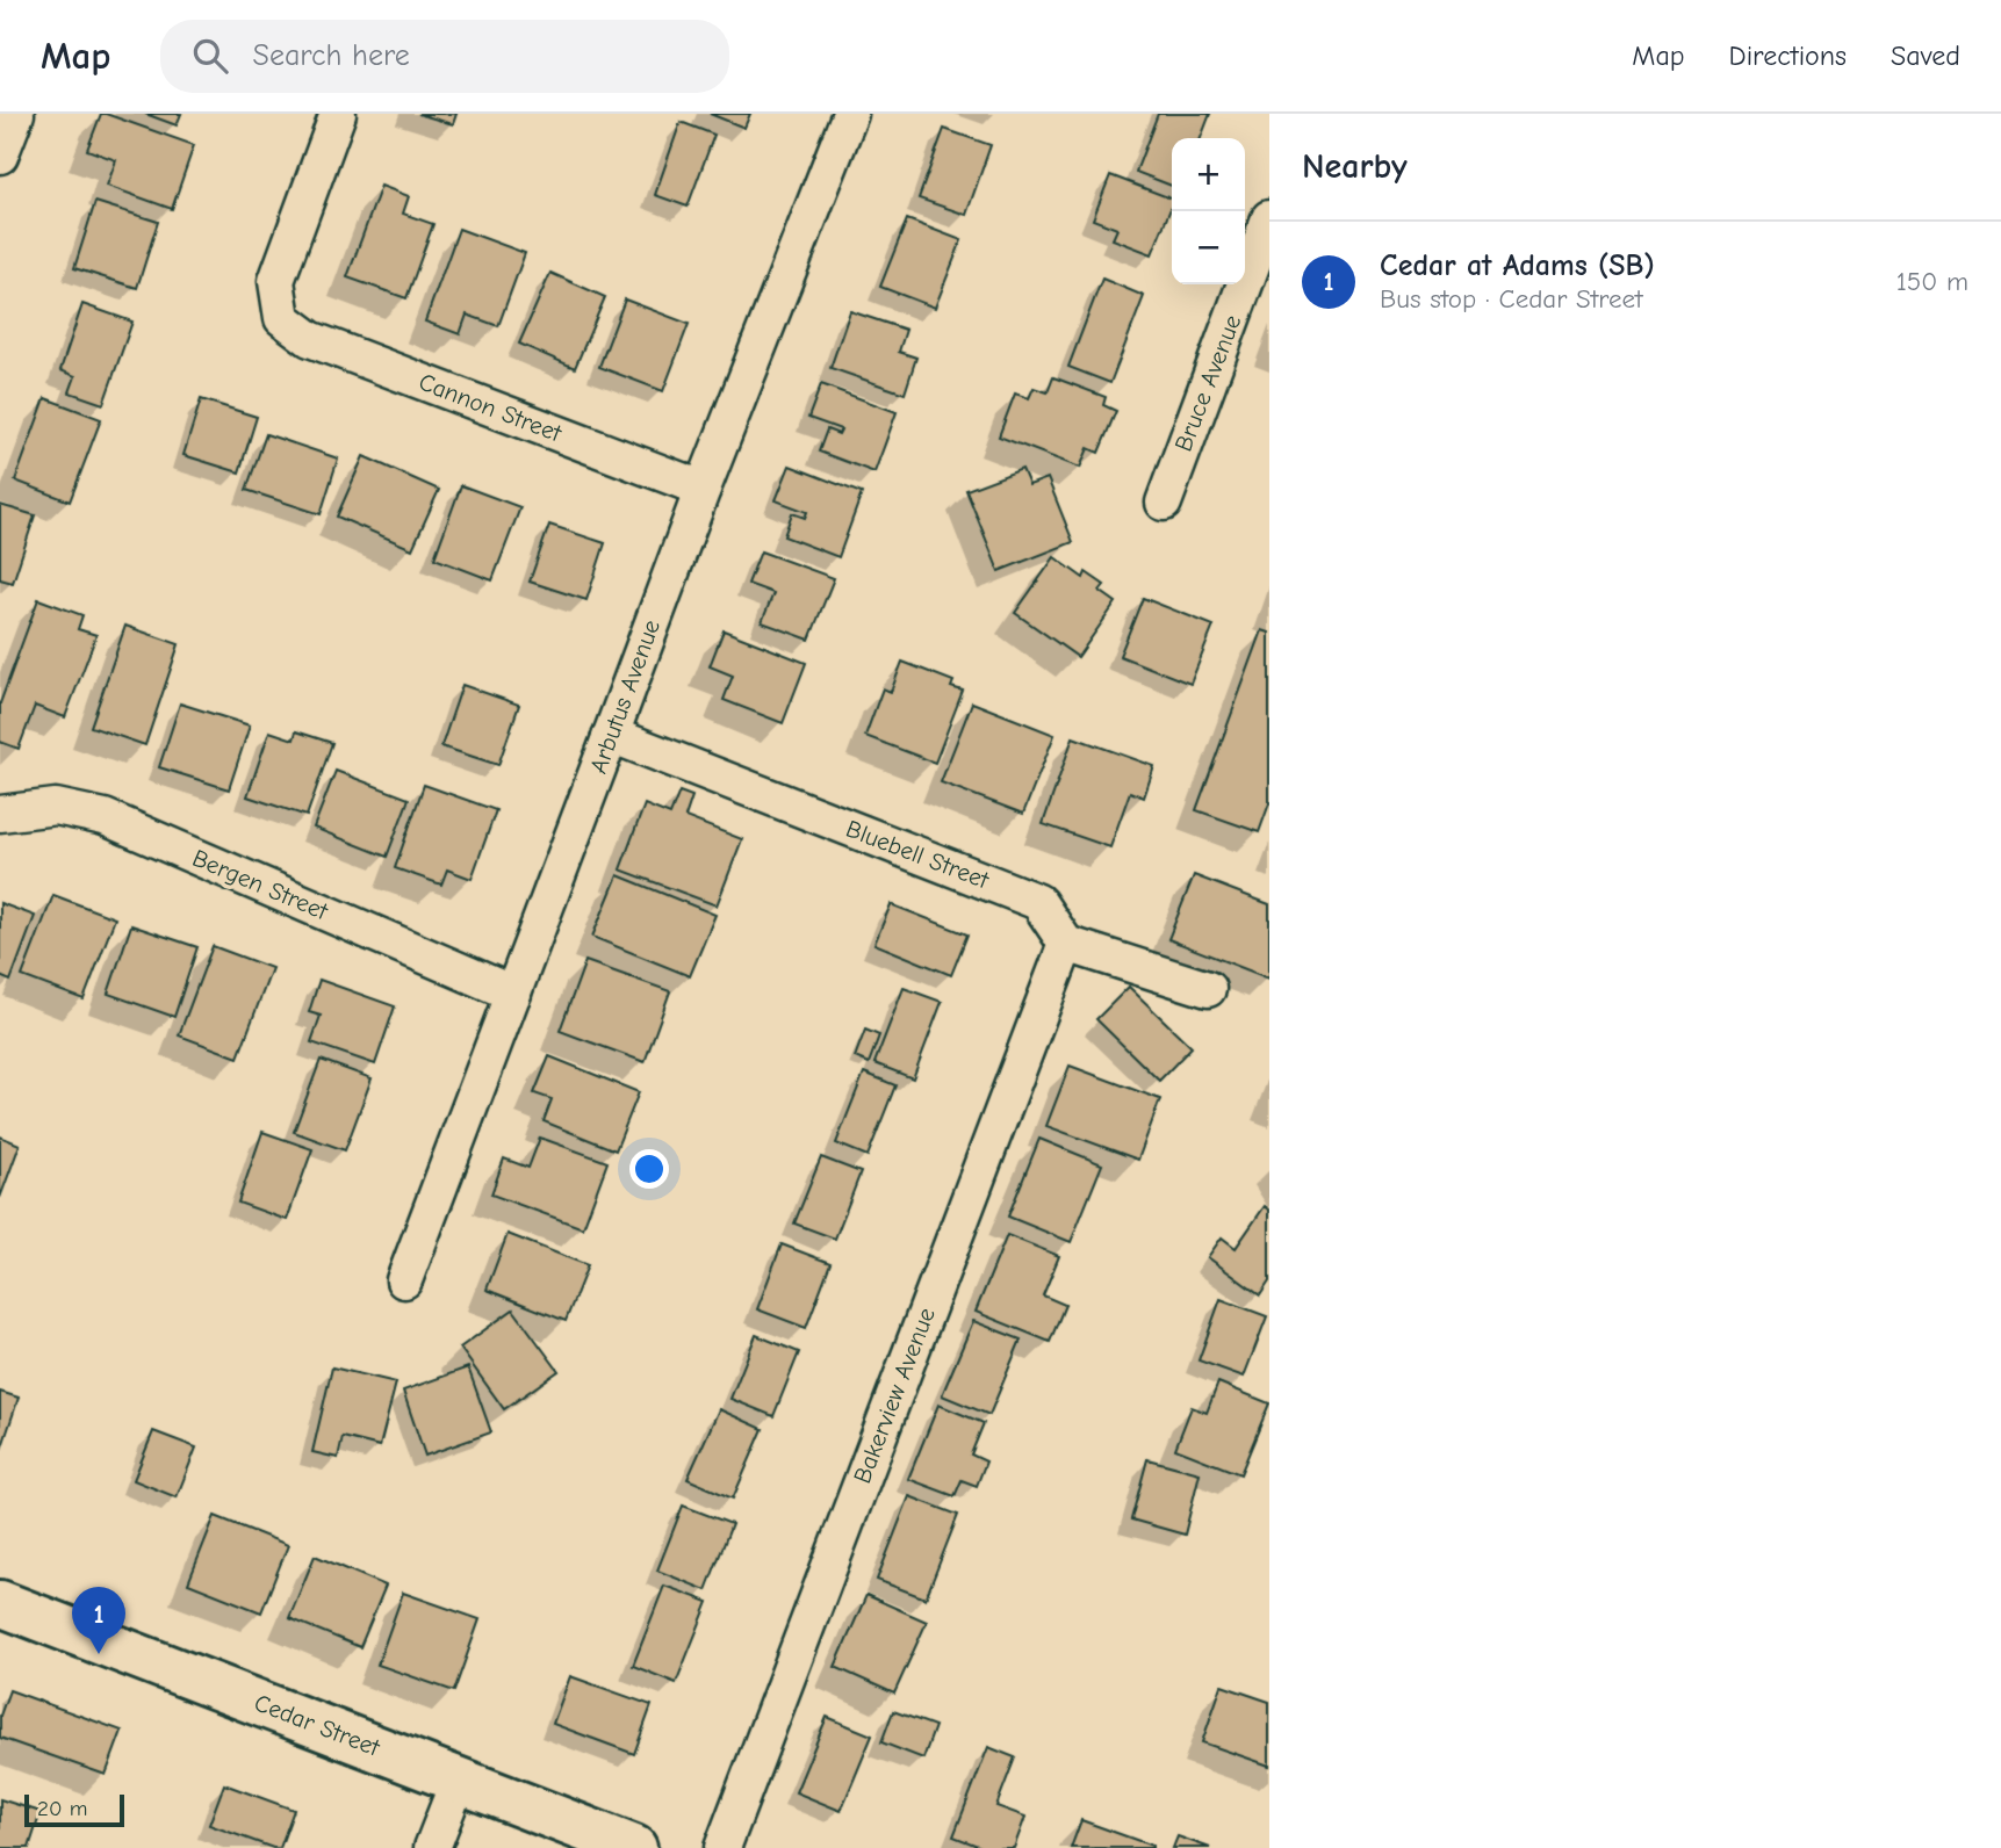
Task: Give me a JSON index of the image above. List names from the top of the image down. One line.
{"streets":{"main road":["Cedar Street"],"street":["Bruce Avenue","Cannon Street","Arbutus Avenue","Bluebell Street","Bergen Street","Bakerview Avenue"]},"crossings":[["Cannon Street","Arbutus Avenue"],["Arbutus Avenue","Bluebell Street"],["Arbutus Avenue","Bergen Street"],["Bluebell Street","Bakerview Avenue"]],"scale_bar":"20 m","page":{"header":"Map","search":"Search here","nav":["Map","Directions","Saved"],"heading":"Nearby","map_buttons":["+","−"],"list":[{"mark":"1","name":"Cedar at Adams (SB)","note":"Bus stop · Cedar Street","value":"150 m"}],"pins":"1","scale":"20 m"}}
